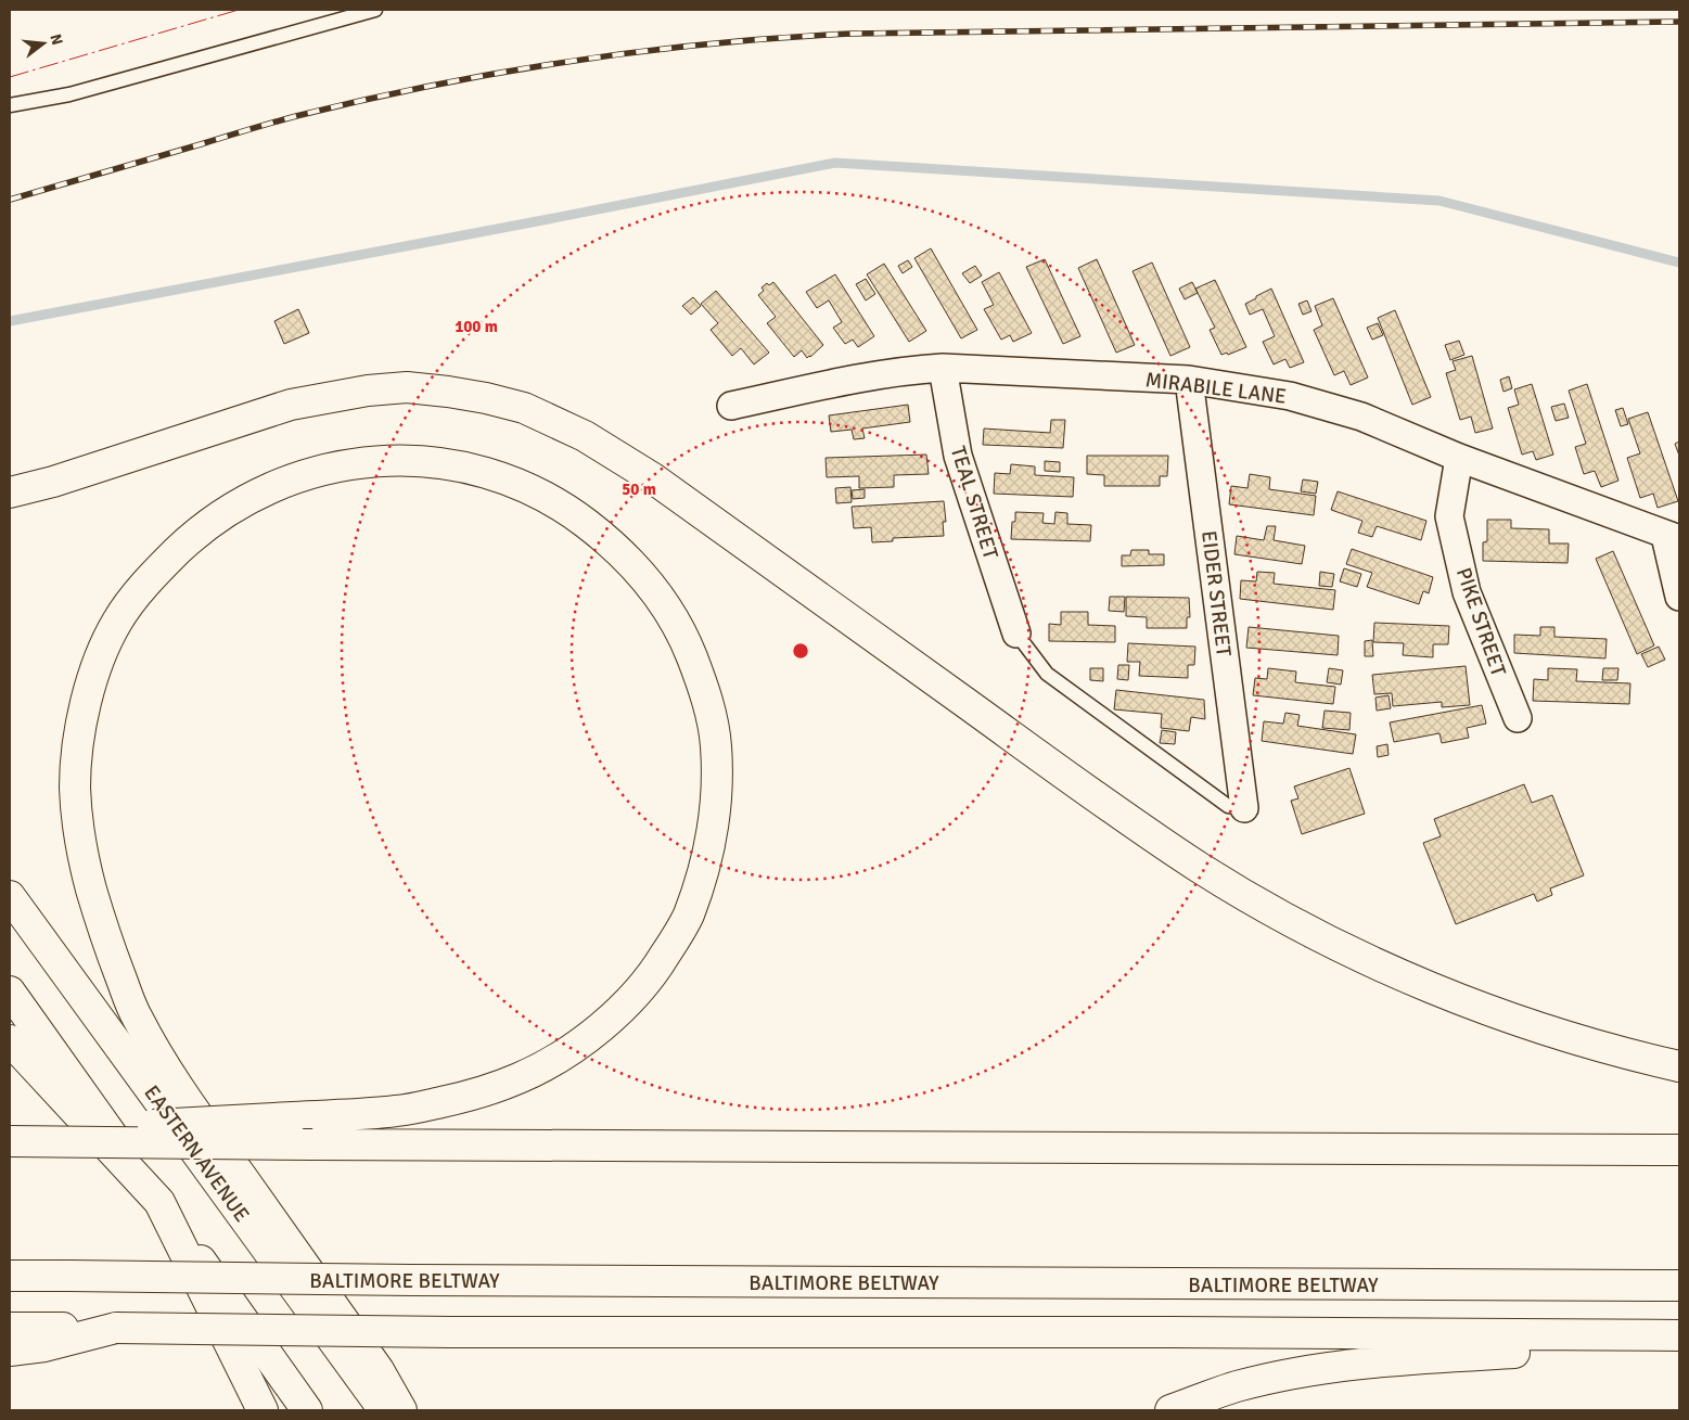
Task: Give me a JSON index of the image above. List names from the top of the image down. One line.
{"streets":{"main road":["EASTERN AVENUE","BALTIMORE BELTWAY"],"street":["MIRABILE LANE","TEAL STREET","EIDER STREET","PIKE STREET"]},"crossings":[["MIRABILE LANE","TEAL STREET"],["MIRABILE LANE","EIDER STREET"],["MIRABILE LANE","PIKE STREET"]],"north":"right","rings":["100 m","50 m"]}
